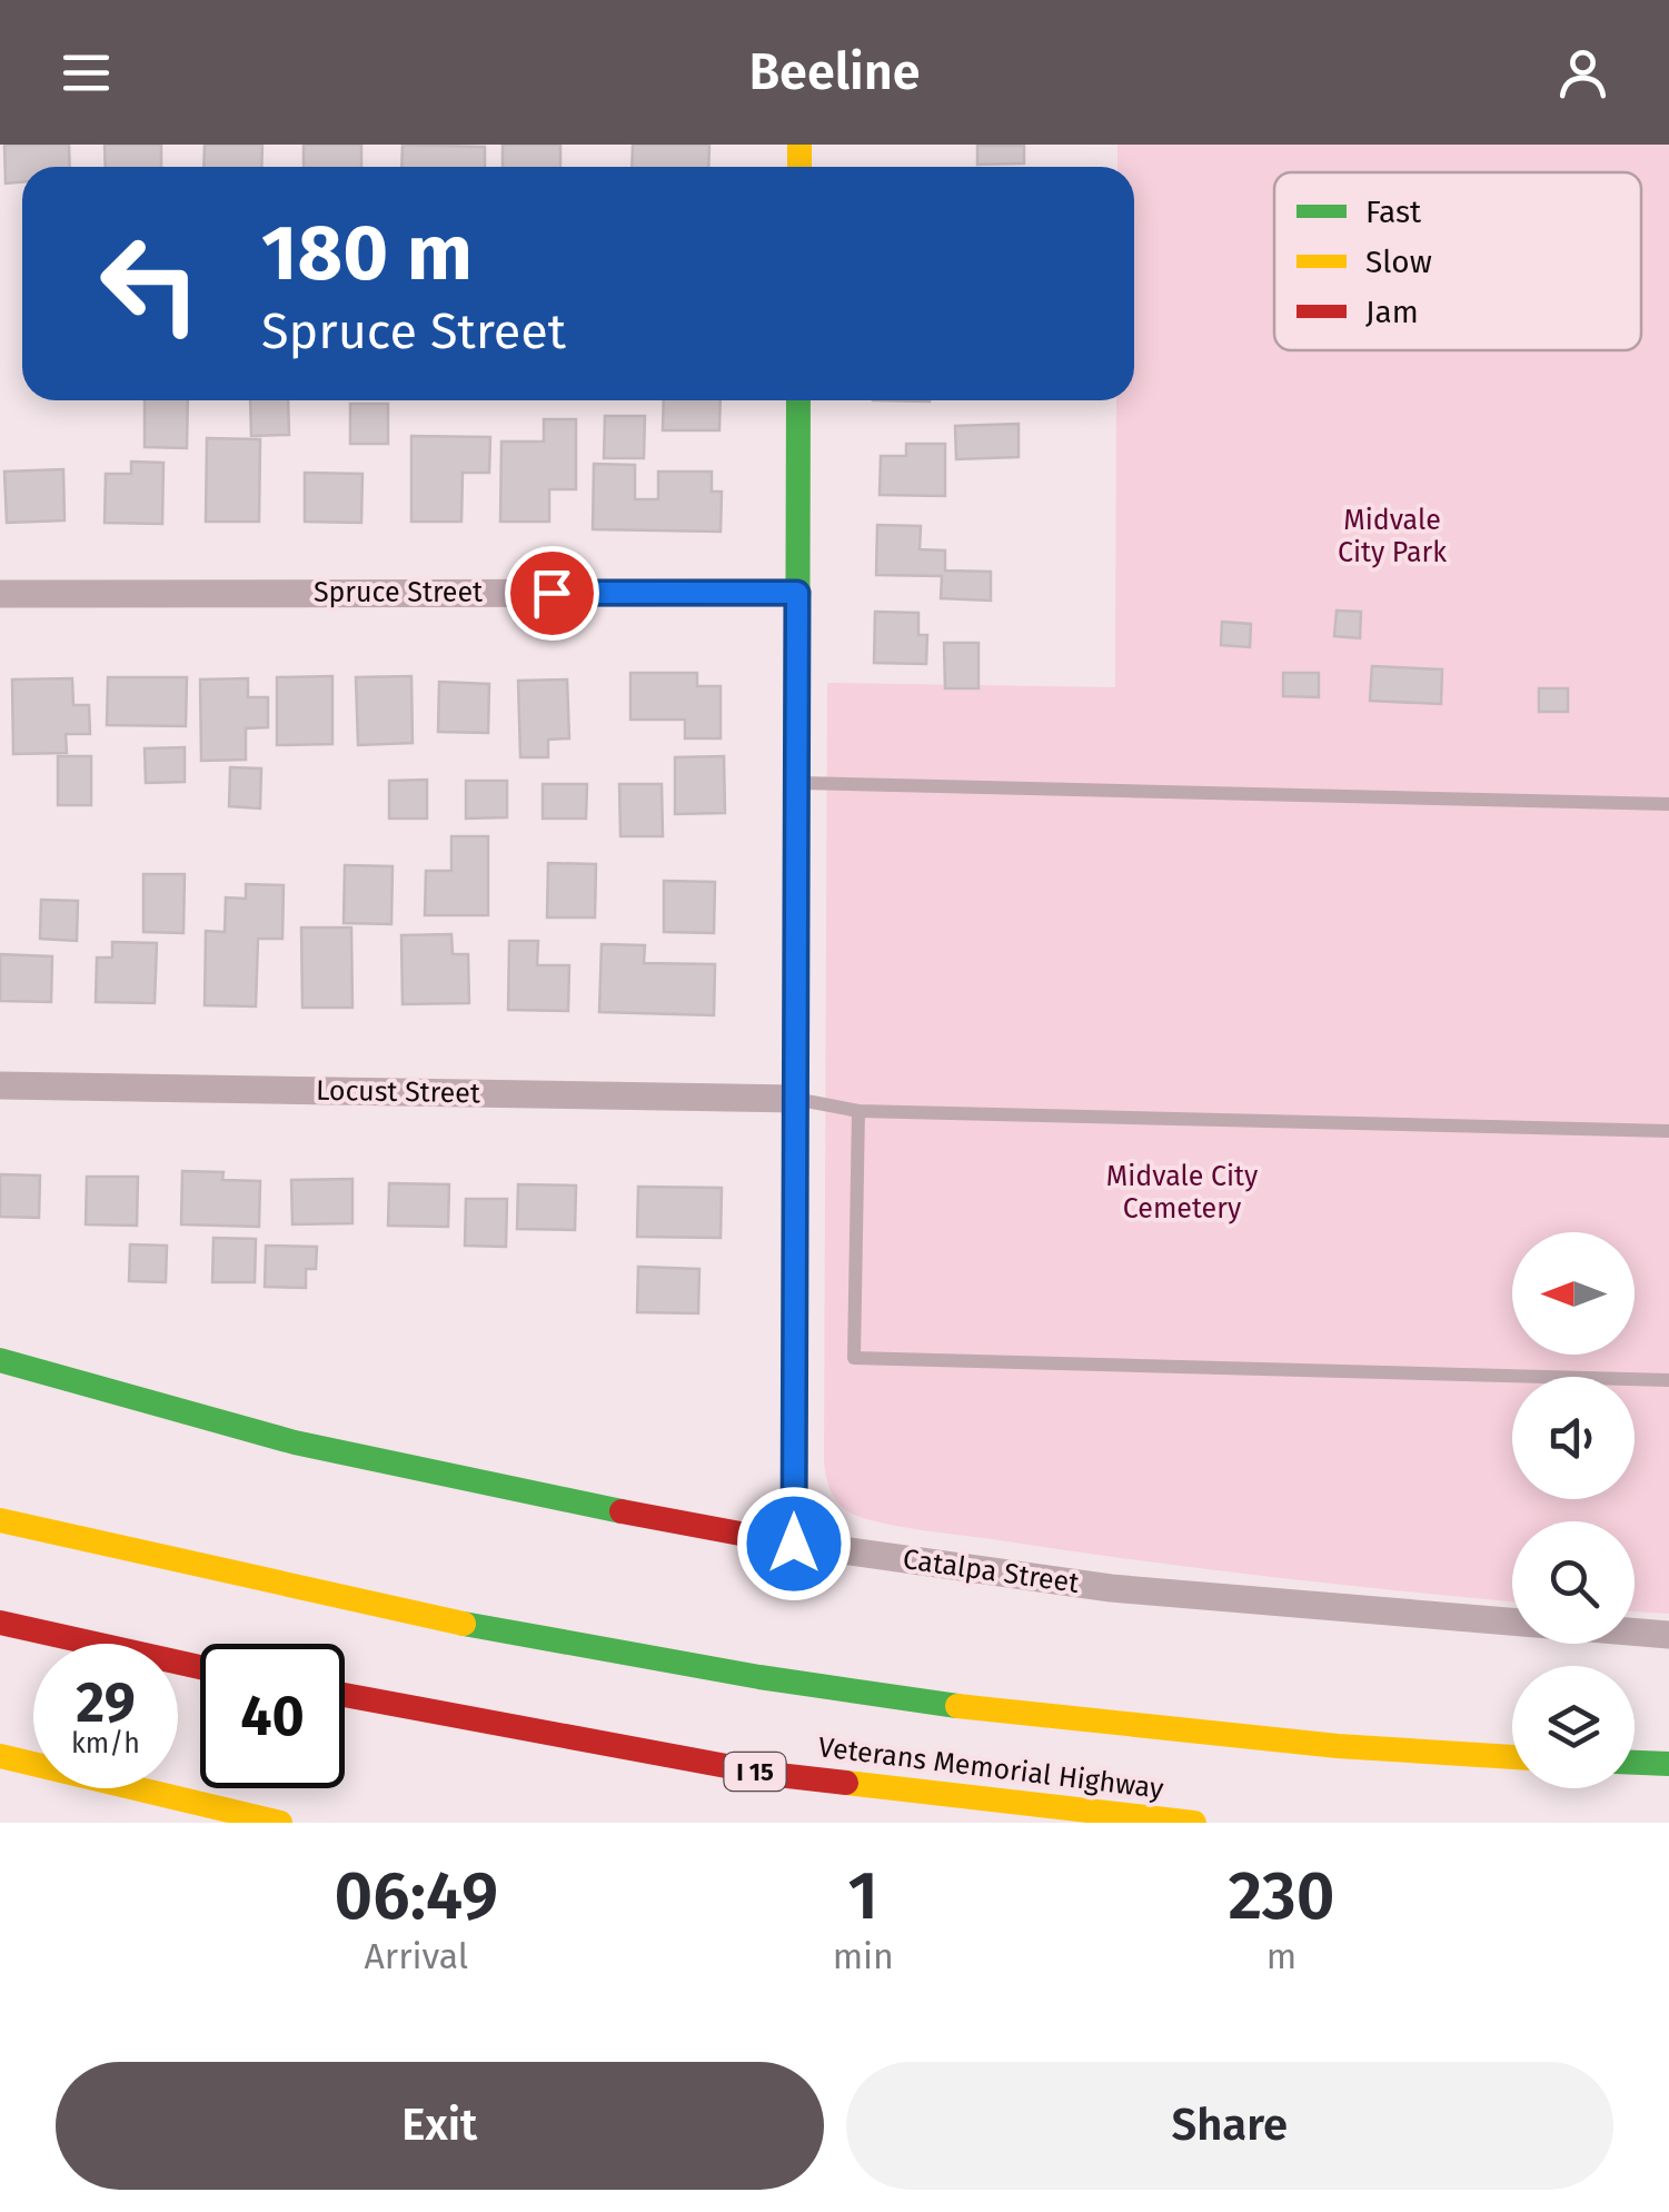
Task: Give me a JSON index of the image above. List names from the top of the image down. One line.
{"streets":{"main road":["Catalpa Street","Veterans Memorial Highway","I 15"],"street":["Spruce Street","Locust Street"]},"parks":["Midvale City Park","Midvale City Cemetery"],"legend":["Fast","Slow","Jam"],"north":"left","page":{"header":"Beeline","turn":["180 m","Spruce Street"],"speed":"29 km/h","limit":"40","eta":["06:49","Arrival","1","min","230","m"],"buttons":["Exit","Share"]}}
